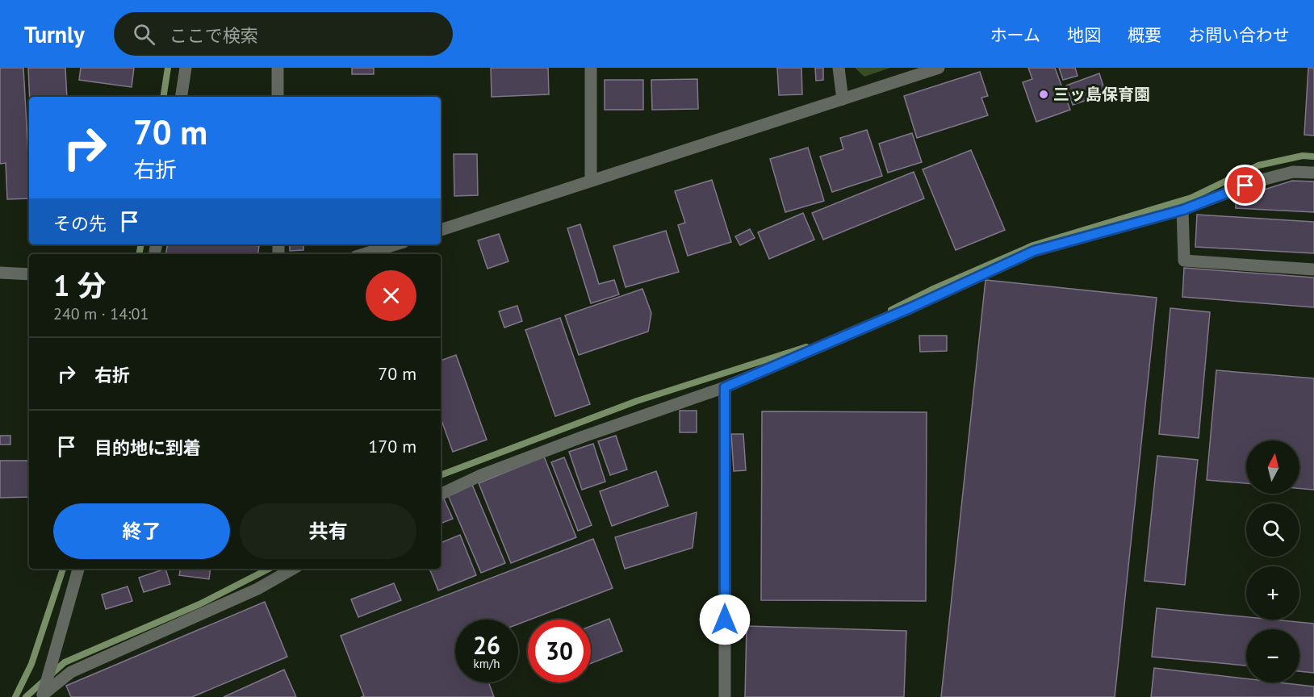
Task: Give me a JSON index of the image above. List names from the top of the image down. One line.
{"places":["三ッ島保育園"],"north":"top","page":{"header":"Turnly","search":"ここで検索","nav":["ホーム","地図","概要","お問い合わせ"],"turn":["70 m","右折"],"then":"その先","heading":["1 分","240 m · 14:01"],"list":[{"name":"右折","value":"70 m"},{"name":"目的地に到着","value":"170 m"}],"map_buttons":["+","−"],"buttons":["終了","共有"],"speed":"26 km/h","limit":"30"}}
